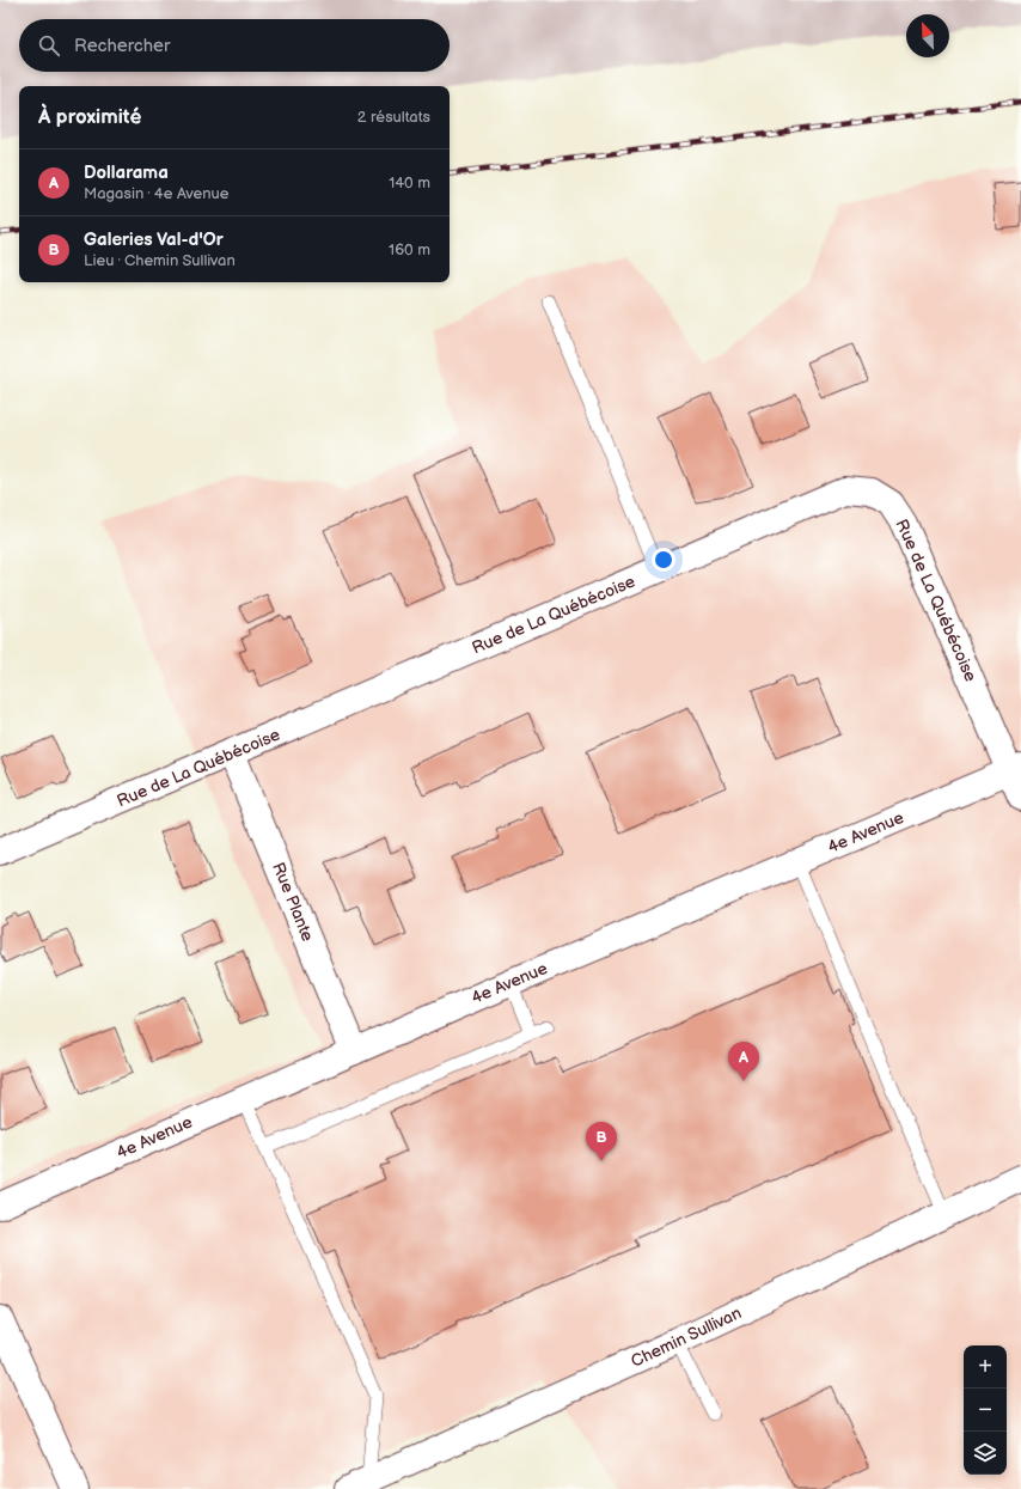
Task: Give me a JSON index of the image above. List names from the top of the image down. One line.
{"streets":{"street":["Rue de La Québécoise","4e Avenue","Rue Plante","Chemin Sullivan"]},"crossings":[["Rue de La Québécoise","4e Avenue"],["Rue de La Québécoise","Rue Plante"],["4e Avenue","Rue Plante"]],"north":"top left","page":{"search":"Rechercher","heading":["À proximité","2 résultats"],"list":[{"mark":"A","name":"Dollarama","note":"Magasin · 4e Avenue","value":"140 m"},{"mark":"B","name":"Galeries Val-d'Or","note":"Lieu · Chemin Sullivan","value":"160 m"}],"pins":["A","B"],"map_buttons":["+","−"]}}
